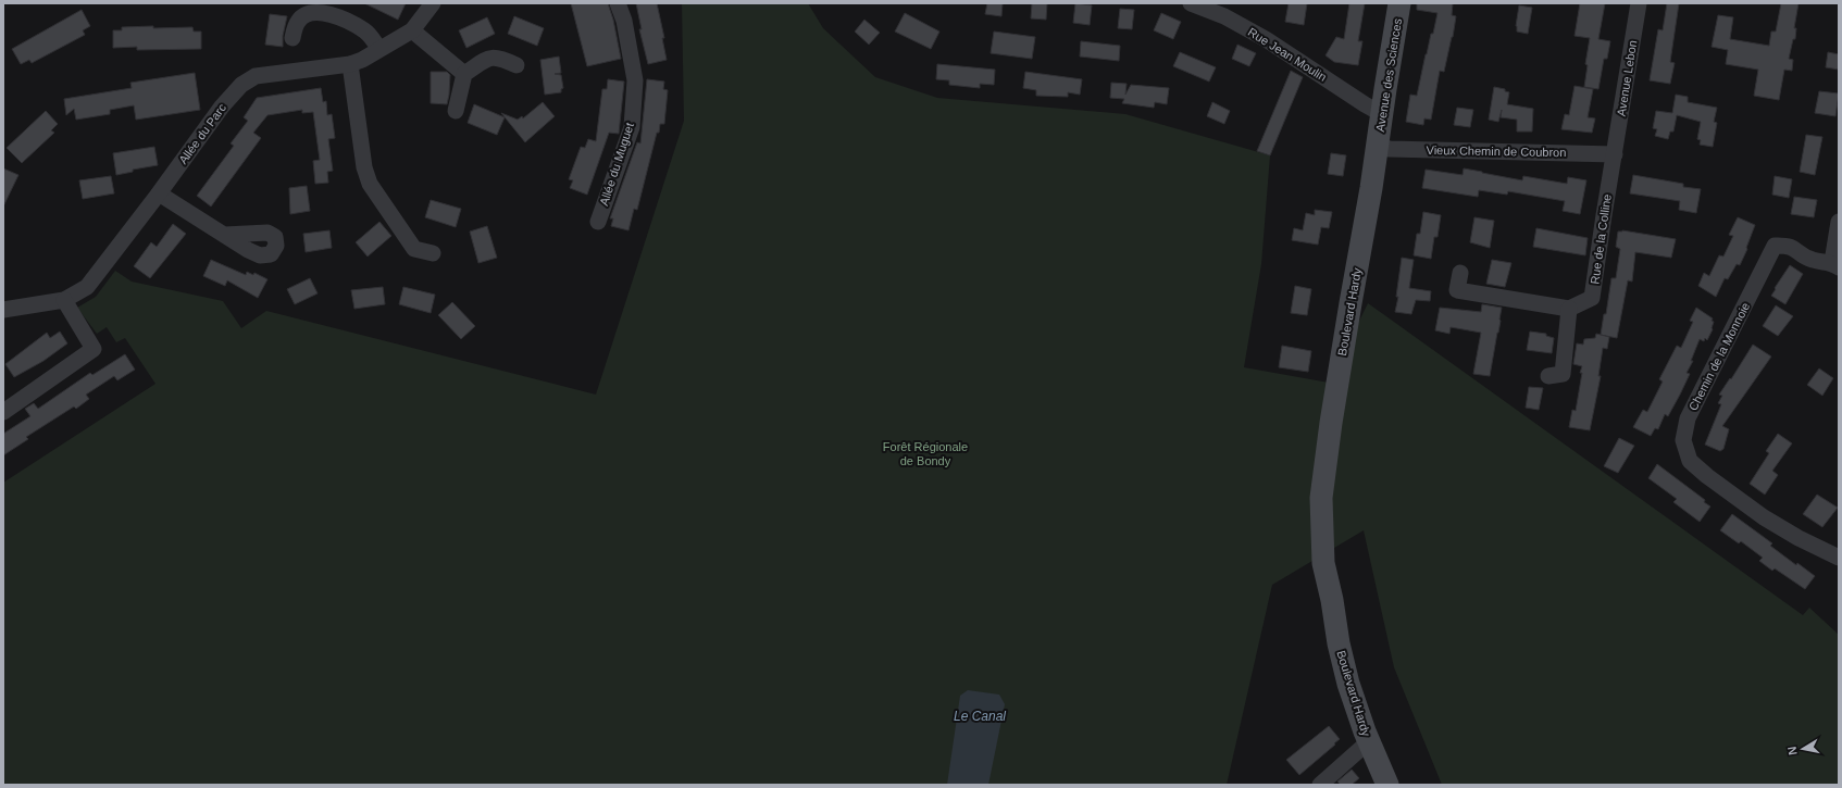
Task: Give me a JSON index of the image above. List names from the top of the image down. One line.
{"streets":{"street":["Rue Jean Moulin","Avenue des Sciences","Avenue Lebon","Allée du Parc","Vieux Chemin de Coubron","Allée du Muguet","Rue de la Colline","Boulevard Hardy","Chemin de la Monnoie"]},"crossings":[["Rue Jean Moulin","Avenue des Sciences"],["Avenue des Sciences","Vieux Chemin de Coubron"],["Avenue des Sciences","Boulevard Hardy"],["Avenue Lebon","Vieux Chemin de Coubron"],["Avenue Lebon","Rue de la Colline"],["Vieux Chemin de Coubron","Rue de la Colline"],["Vieux Chemin de Coubron","Boulevard Hardy"]],"water":["Le Canal"],"parks":["Forêt Régionale de Bondy"],"north":"left"}
